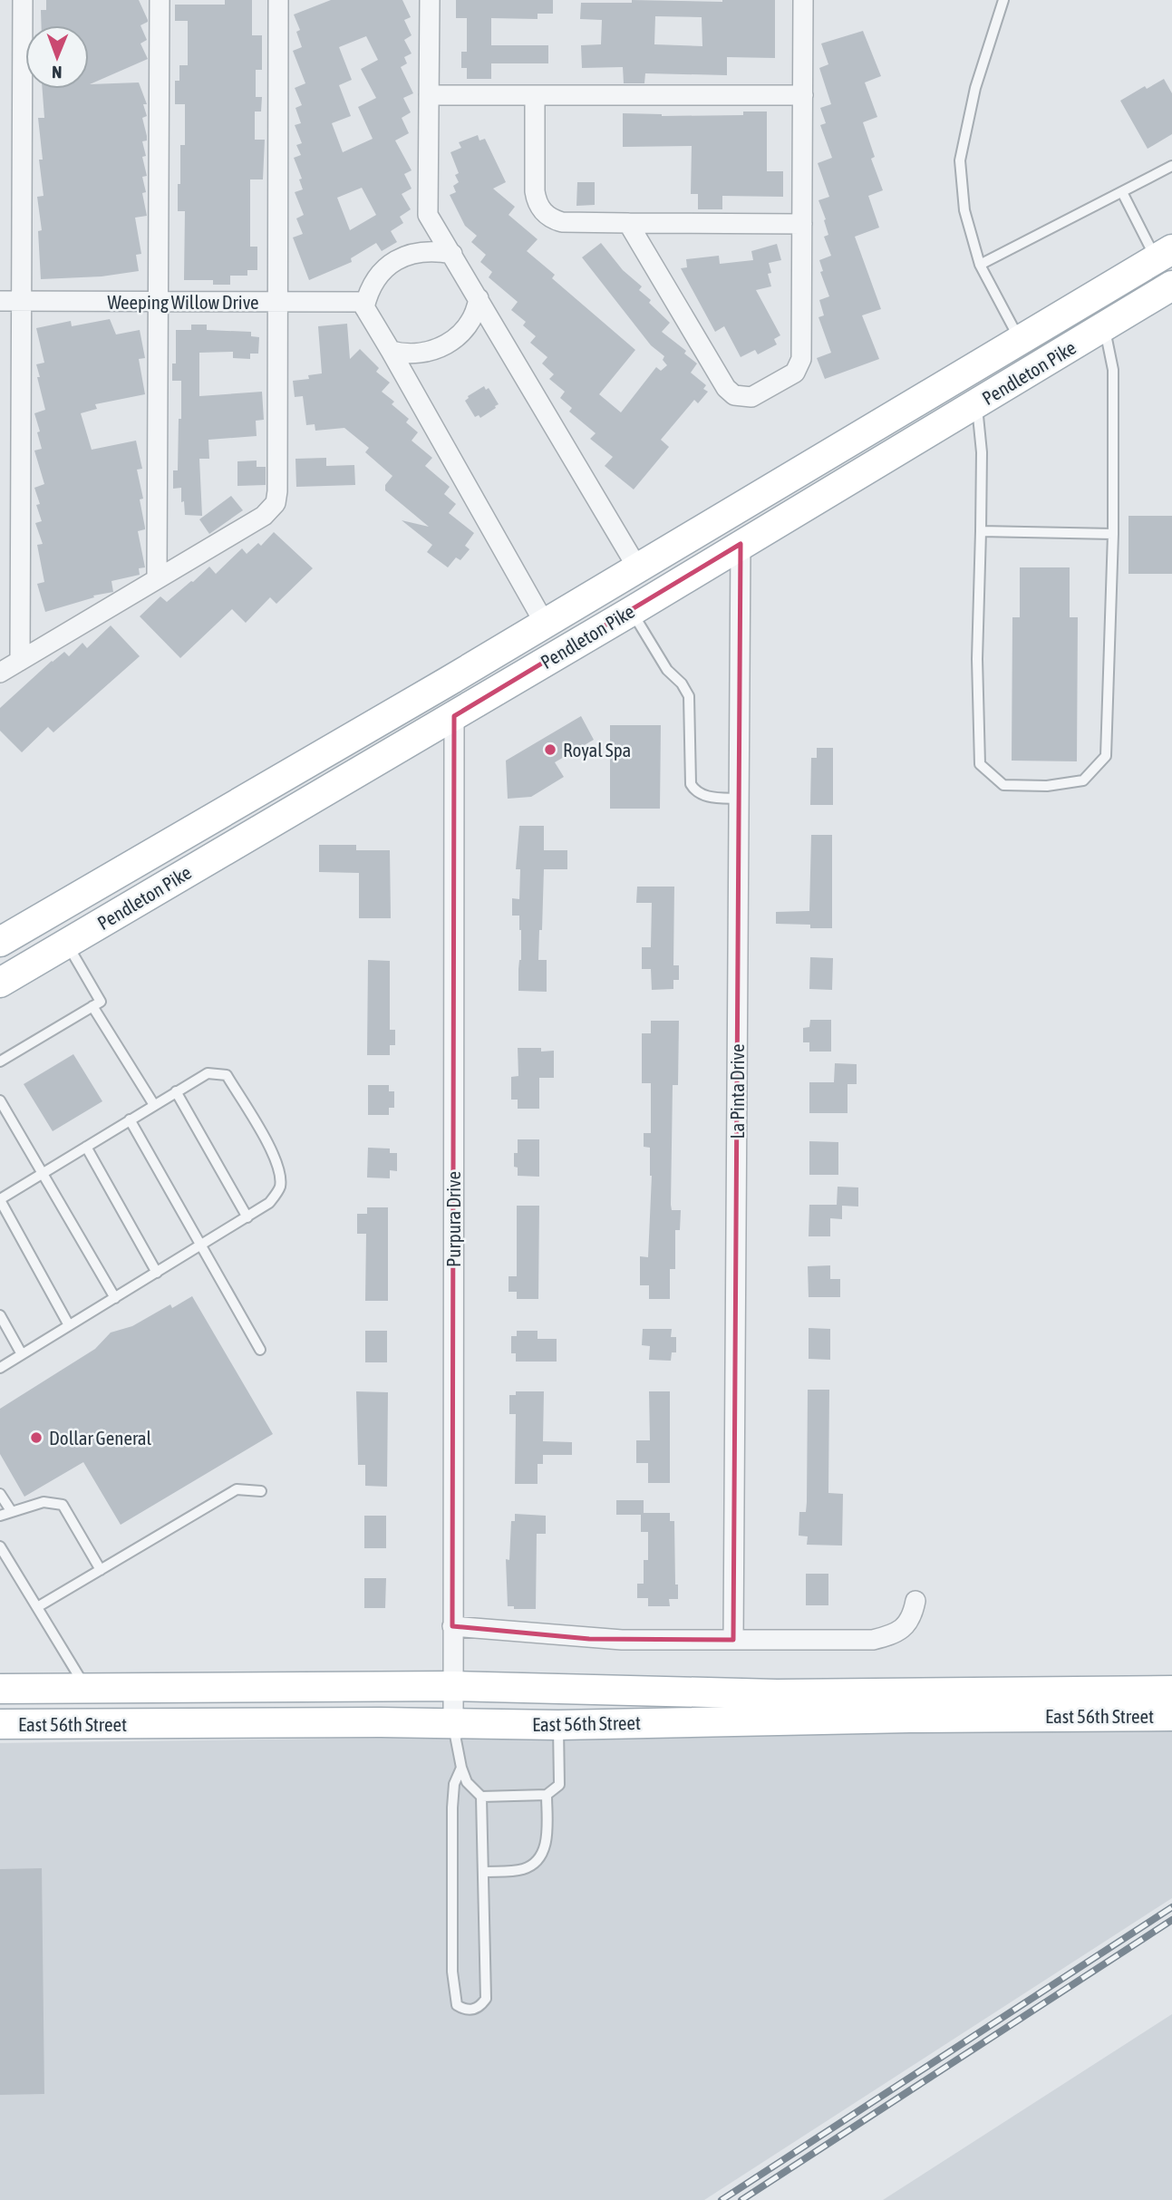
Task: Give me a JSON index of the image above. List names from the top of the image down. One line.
{"streets":{"main road":["Pendleton Pike","East 56th Street"],"street":["Weeping Willow Drive","La Pinta Drive","Purpura Drive"]},"crossings":[["Pendleton Pike","La Pinta Drive"],["Pendleton Pike","Purpura Drive"],["Purpura Drive","East 56th Street"]],"places":["Royal Spa","Dollar General"],"north":"bottom"}
